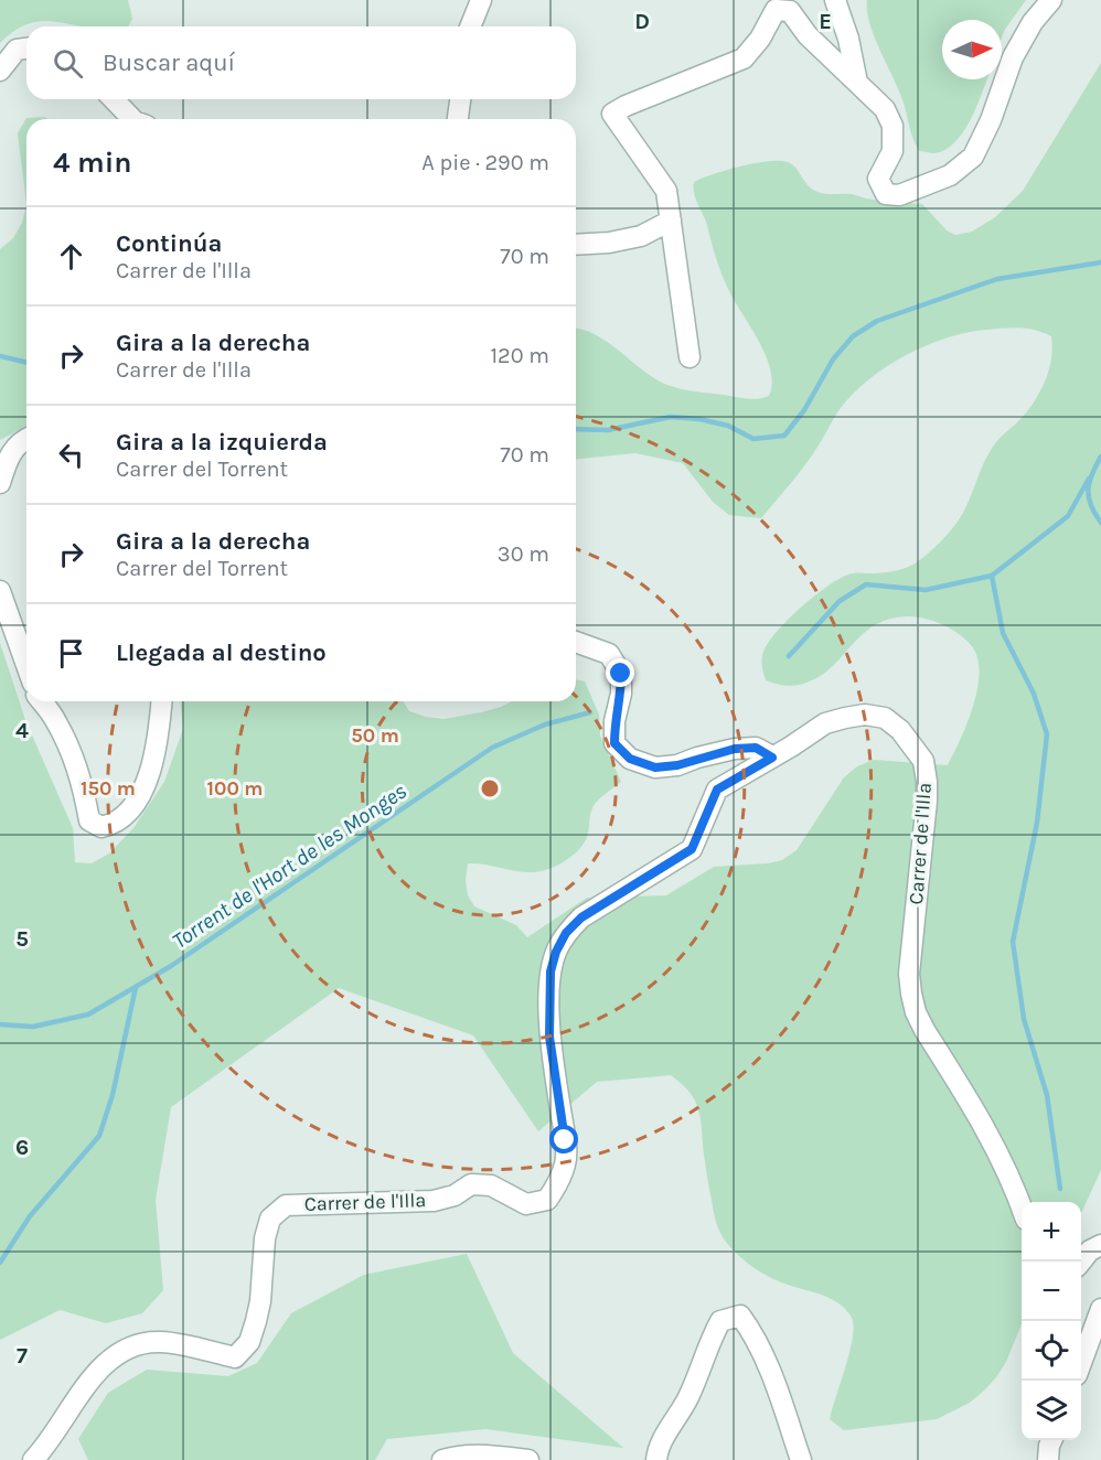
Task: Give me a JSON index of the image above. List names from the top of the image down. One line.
{"streets":{"street":["Carrer de l'Illa"]},"water":["Torrent de l'Hort de les Monges"],"north":"right","page":{"search":"Buscar aquí","heading":["4 min","A pie · 290 m"],"list":[["Continúa","Carrer de l'Illa","70 m"],["Gira a la derecha","Carrer de l'Illa","120 m"],["Gira a la izquierda","Carrer del Torrent","70 m"],["Gira a la derecha","Carrer del Torrent","30 m"],"Llegada al destino"],"map_buttons":["+","−"]},"grid":{"columns":["D","E"],"rows":["4","5","6","7"]},"rings":["50 m","150 m","100 m"]}
